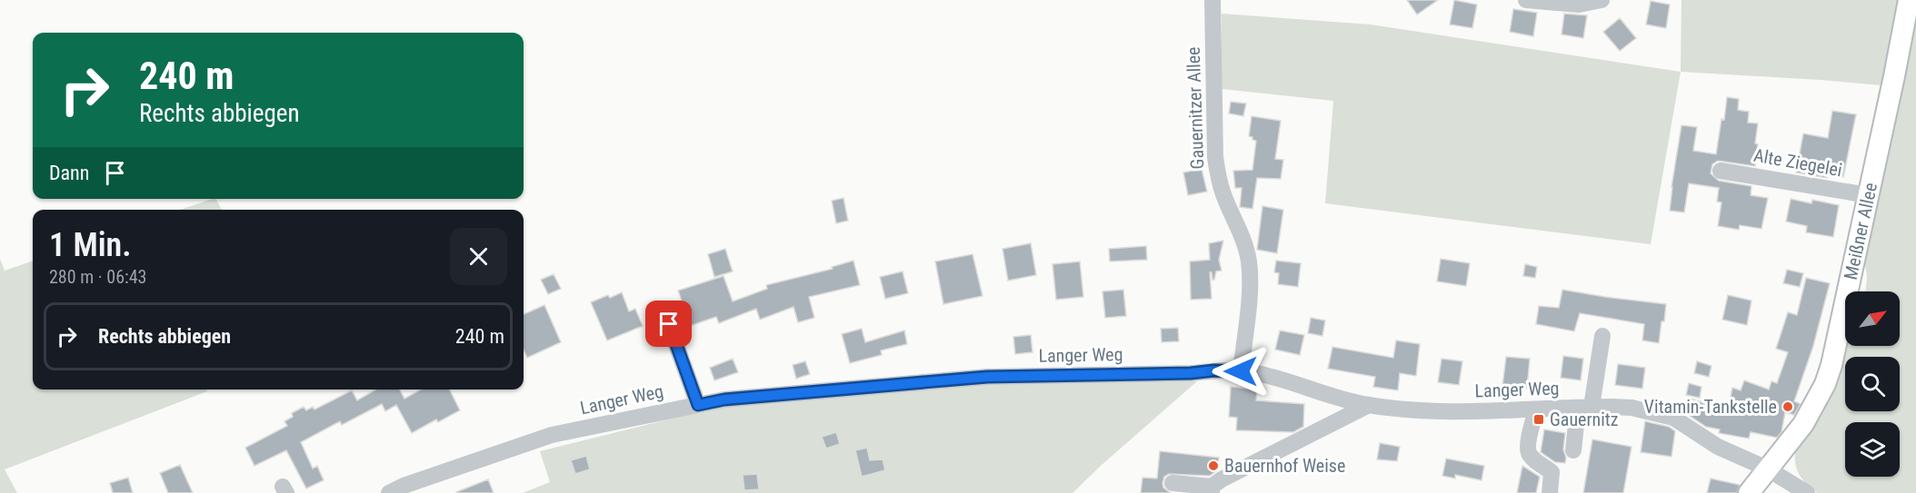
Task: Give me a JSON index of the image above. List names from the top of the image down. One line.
{"streets":{"main road":["Meißner Allee"],"street":["Gauernitzer Allee","Alte Ziegelei","Langer Weg"]},"crossings":[["Gauernitzer Allee","Langer Weg"],["Alte Ziegelei","Meißner Allee"],["Meißner Allee","Langer Weg"]],"places":{"other":["Vitamin-Tankstelle","Bauernhof Weise"],"transit":["Gauernitz"]},"north":"top right","page":{"turn":["240 m","Rechts abbiegen"],"then":"Dann","heading":["1 Min.","280 m · 06:43"],"list":[{"name":"Rechts abbiegen","value":"240 m"}]}}
